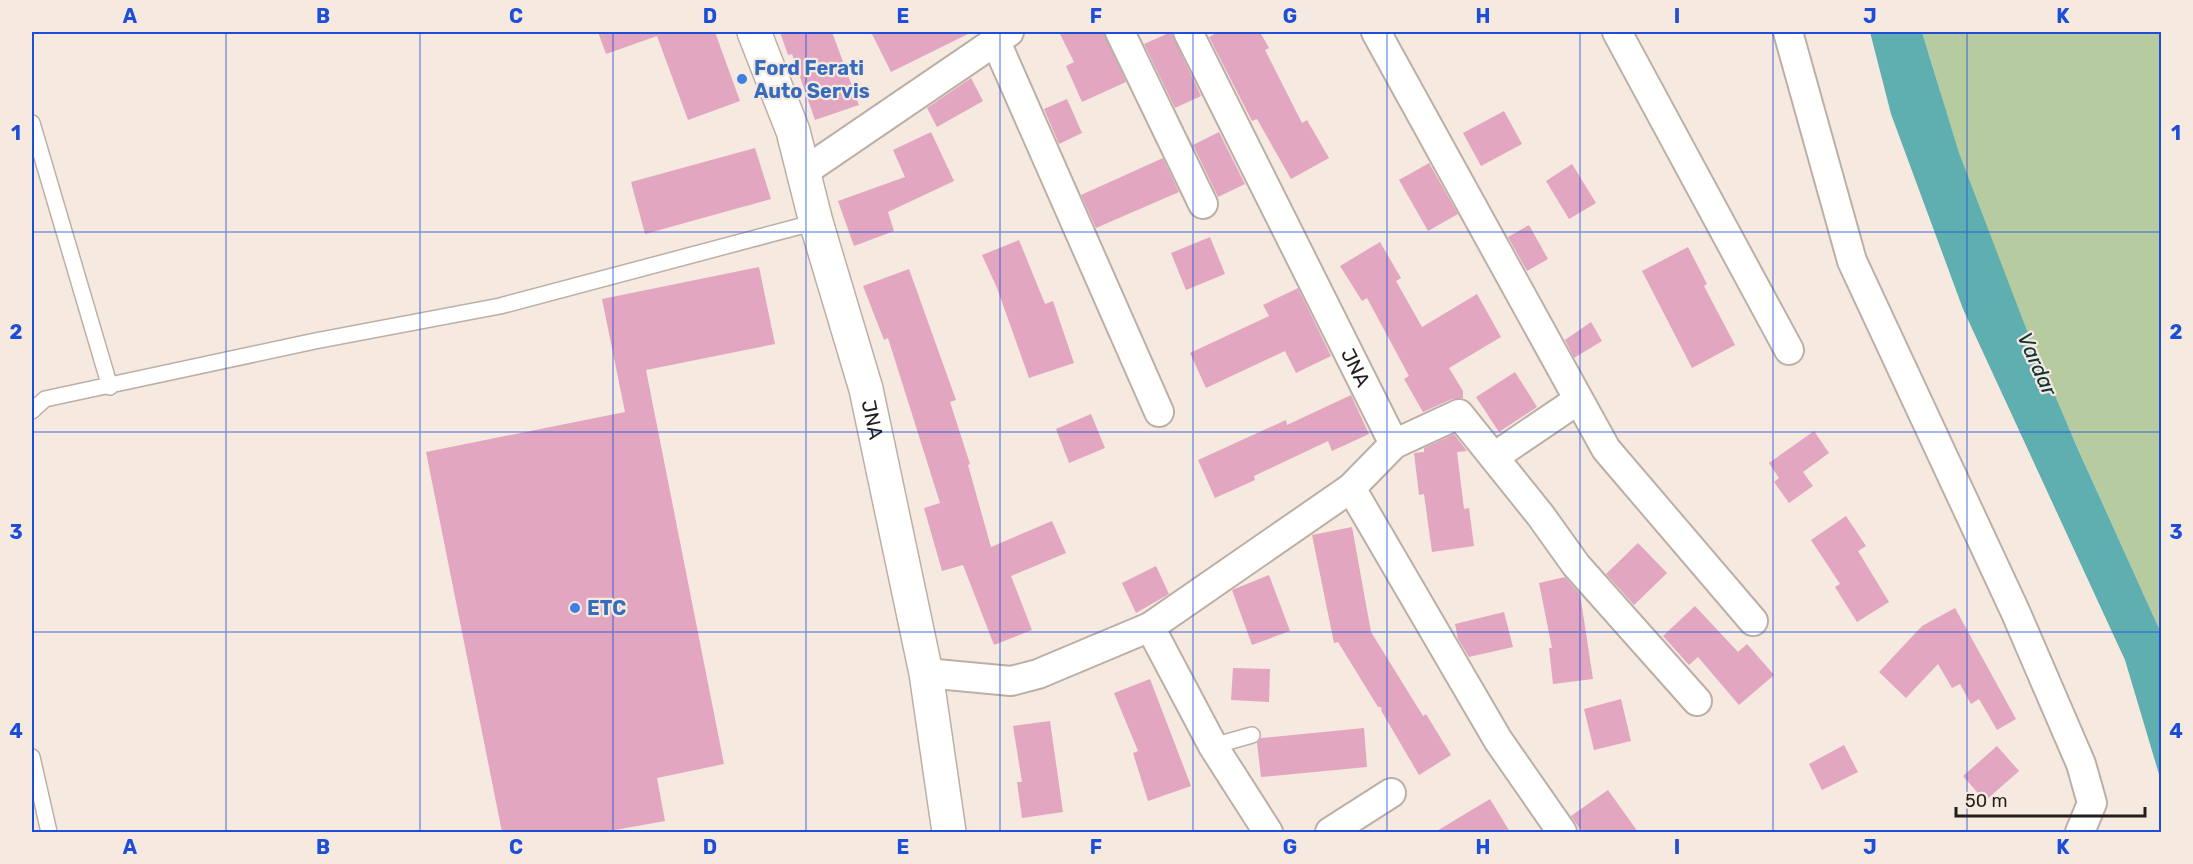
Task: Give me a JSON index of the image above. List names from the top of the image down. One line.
{"streets":{"street":["JNA"]},"water":["Vardar"],"places":["Ford Ferati Auto Servis","ETC"],"scale_bar":"50 m","grid":{"columns":["A","B","C","D","E","F","G","H","I","J","K"],"rows":["1","2","3","4"]}}
